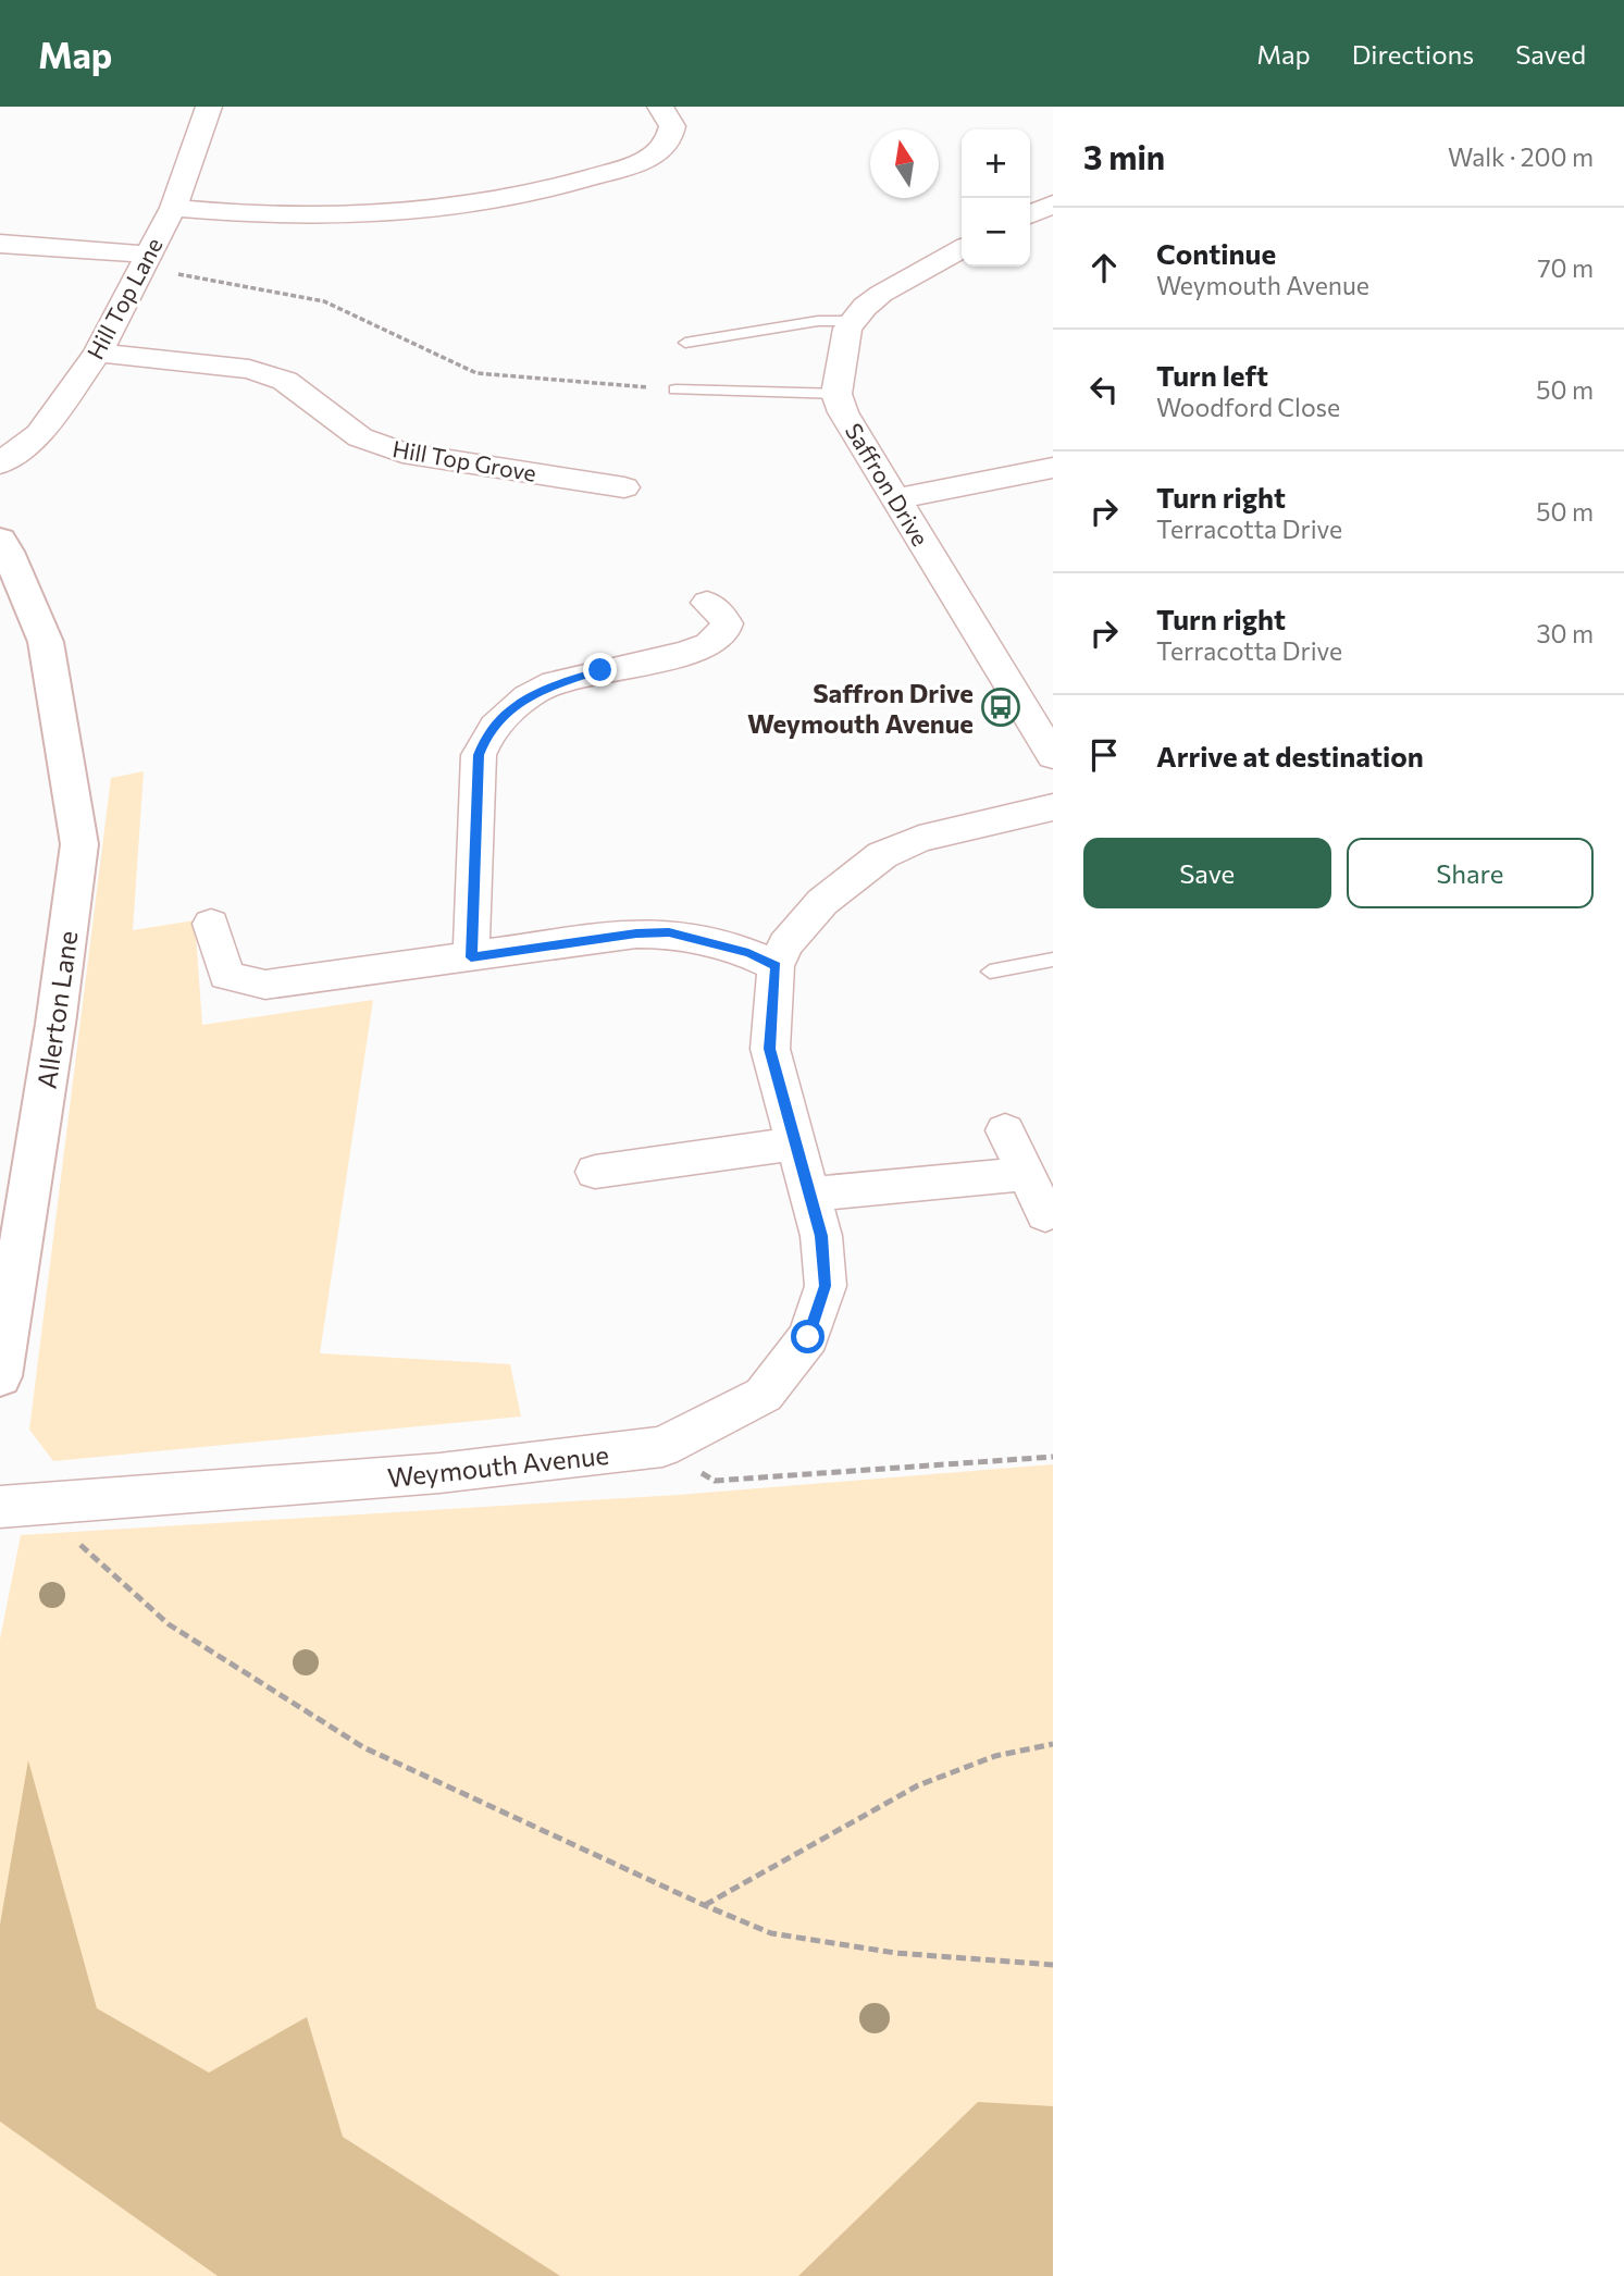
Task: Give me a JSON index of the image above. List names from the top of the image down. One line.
{"streets":{"street":["Hill Top Lane","Hill Top Grove","Saffron Drive","Allerton Lane","Weymouth Avenue"]},"crossings":[["Hill Top Lane","Hill Top Grove"]],"places":{"bus stop":["Saffron Drive Weymouth Avenue"]},"north":"top","page":{"header":"Map","nav":["Map","Directions","Saved"],"heading":["3 min","Walk · 200 m"],"map_buttons":["+","−"],"list":[["Continue","Weymouth Avenue","70 m"],["Turn left","Woodford Close","50 m"],["Turn right","Terracotta Drive","50 m"],["Turn right","Terracotta Drive","30 m"],"Arrive at destination"],"buttons":["Save","Share"]}}
